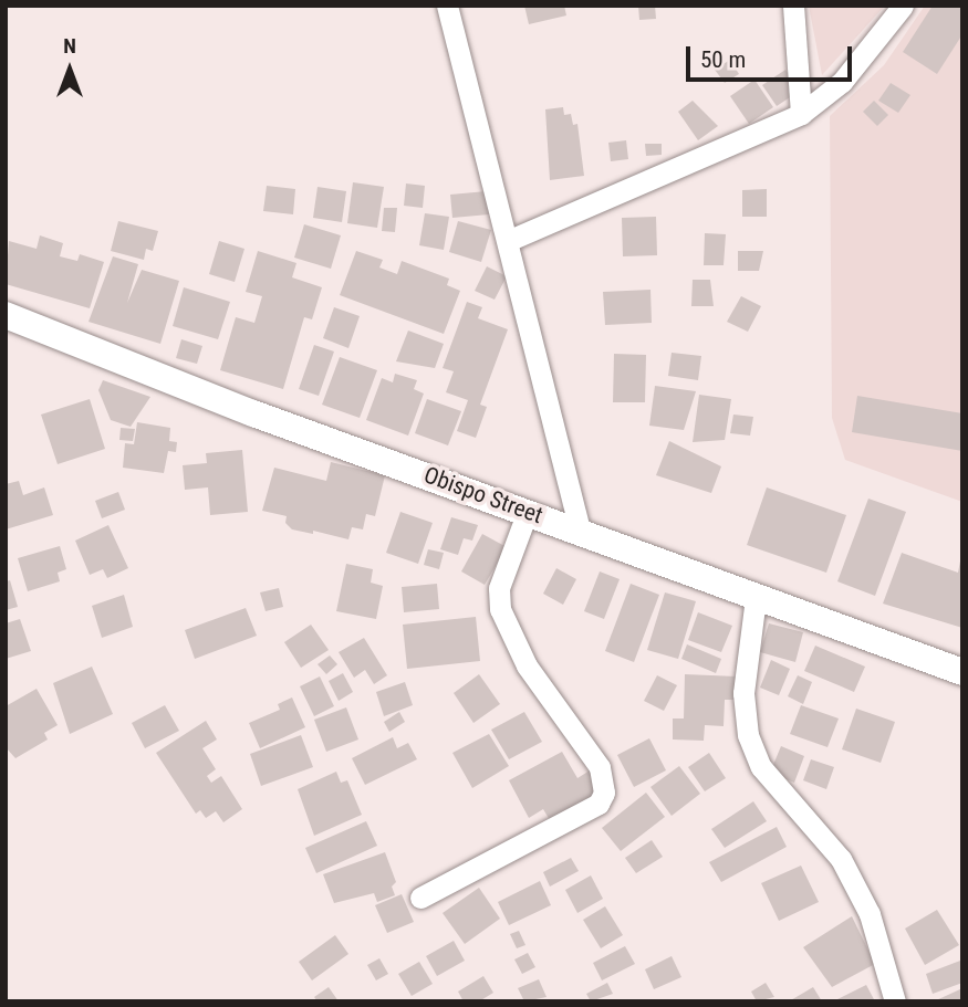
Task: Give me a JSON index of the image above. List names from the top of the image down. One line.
{"streets":{"street":["Obispo Street"]},"scale_bar":"50 m","north":"top"}
